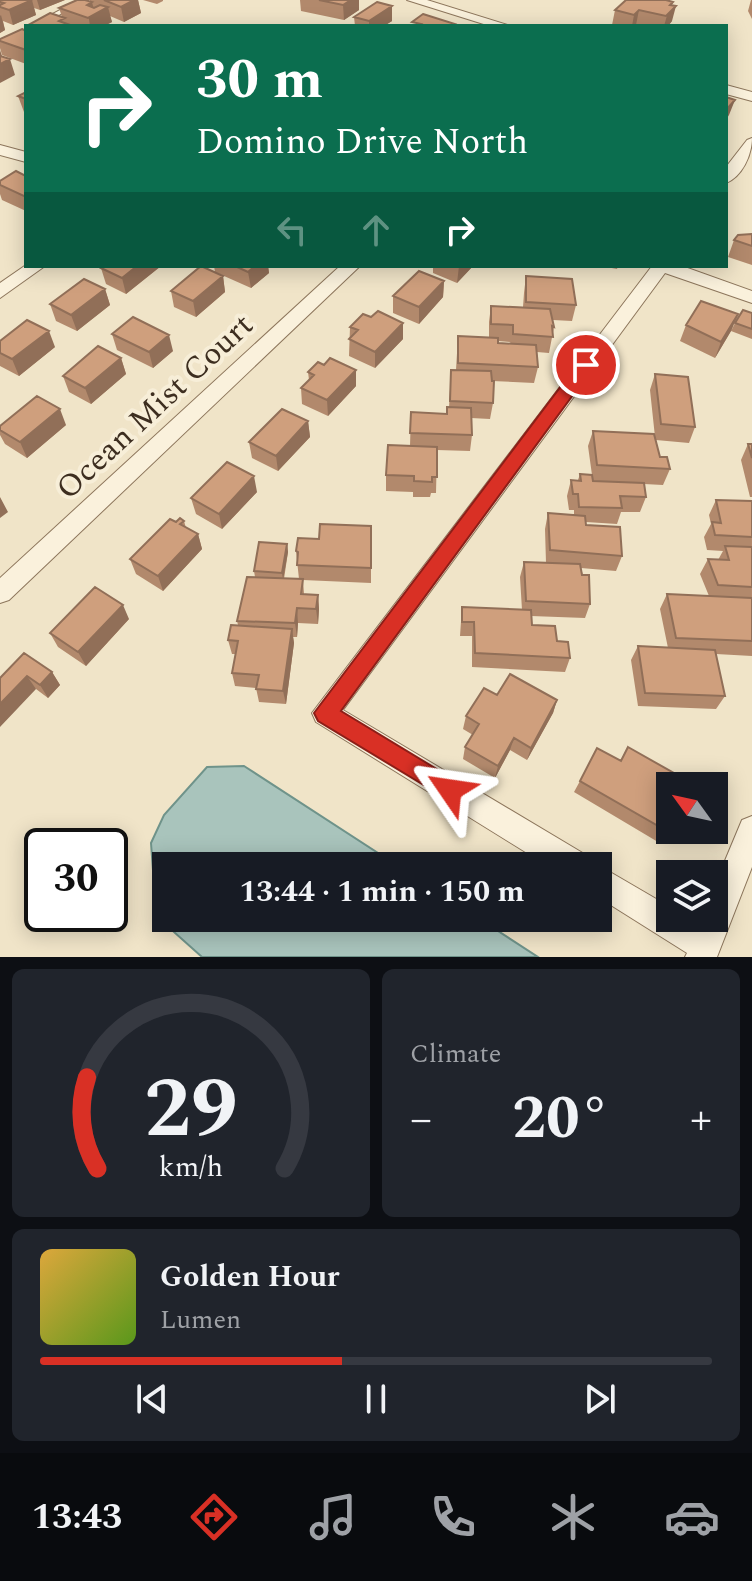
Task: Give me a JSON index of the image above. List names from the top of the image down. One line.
{"streets":{"street":["Ocean Mist Court"]},"north":"top left","page":{"turn":["30 m","Domino Drive North"],"limit":"30","trip":"13:44 · 1 min · 150 m","tile":"Climate","heat":["−","20°","+"],"song":["Golden Hour","Lumen"],"tabs":"13:43","gauge":["29","km/h"]}}
